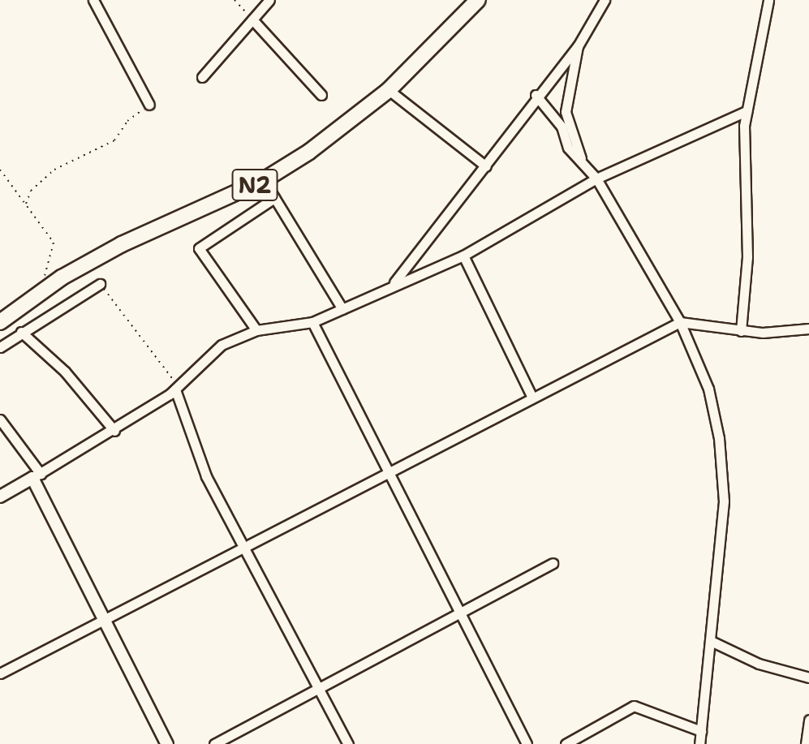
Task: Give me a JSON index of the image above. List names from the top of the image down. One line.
{"streets":{"highway":["N2"]}}
